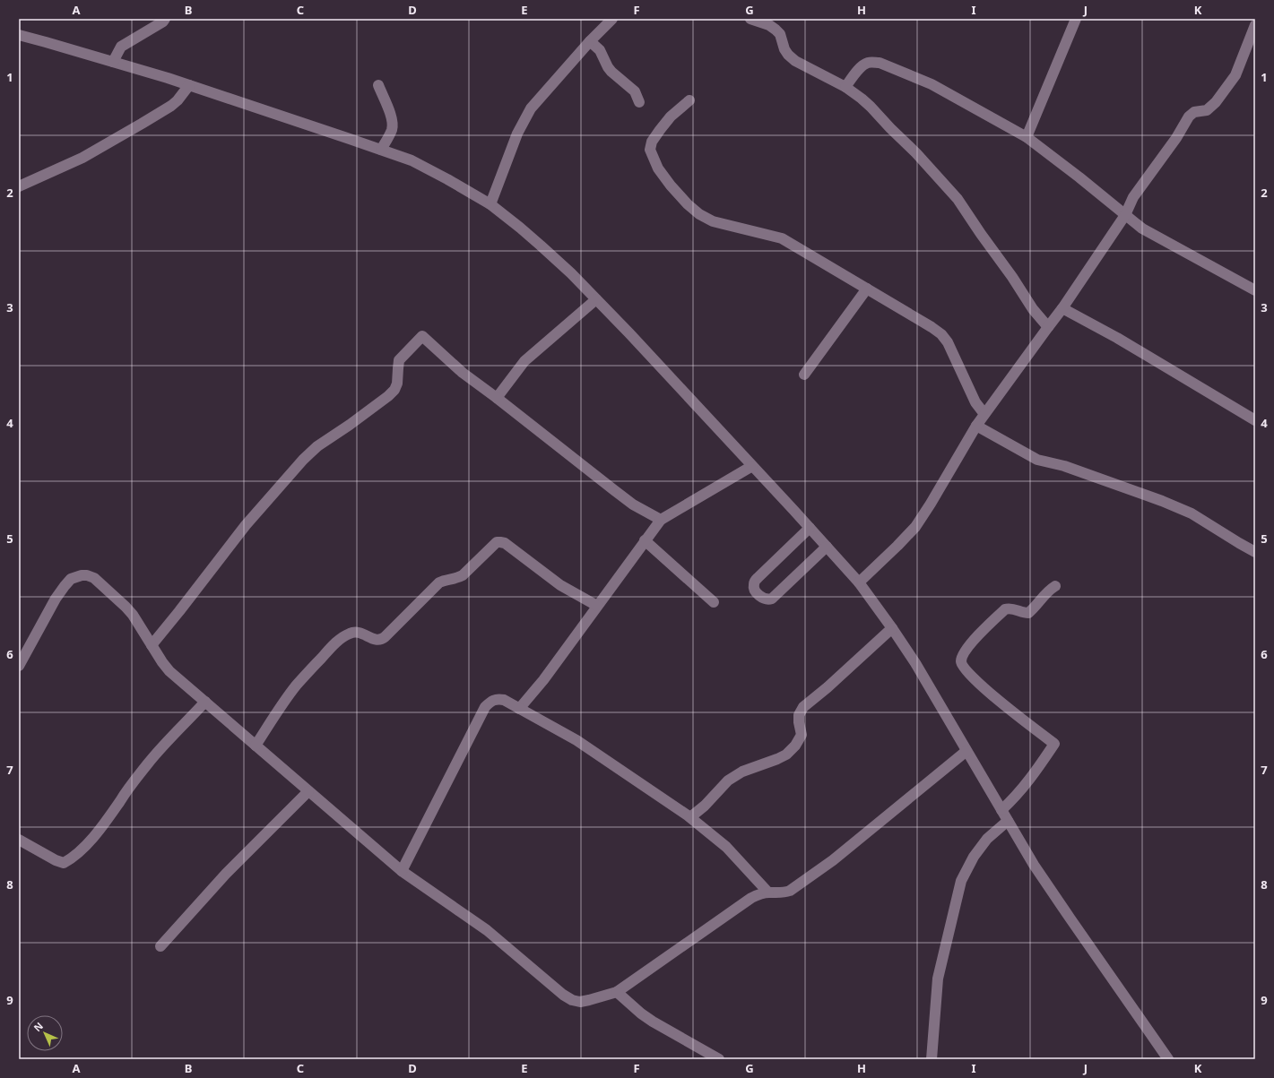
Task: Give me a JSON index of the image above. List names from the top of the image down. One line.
{"north":"top left","grid":{"columns":["A","B","C","D","E","F","G","H","I","J","K"],"rows":["1","2","3","4","5","6","7","8","9"]}}
